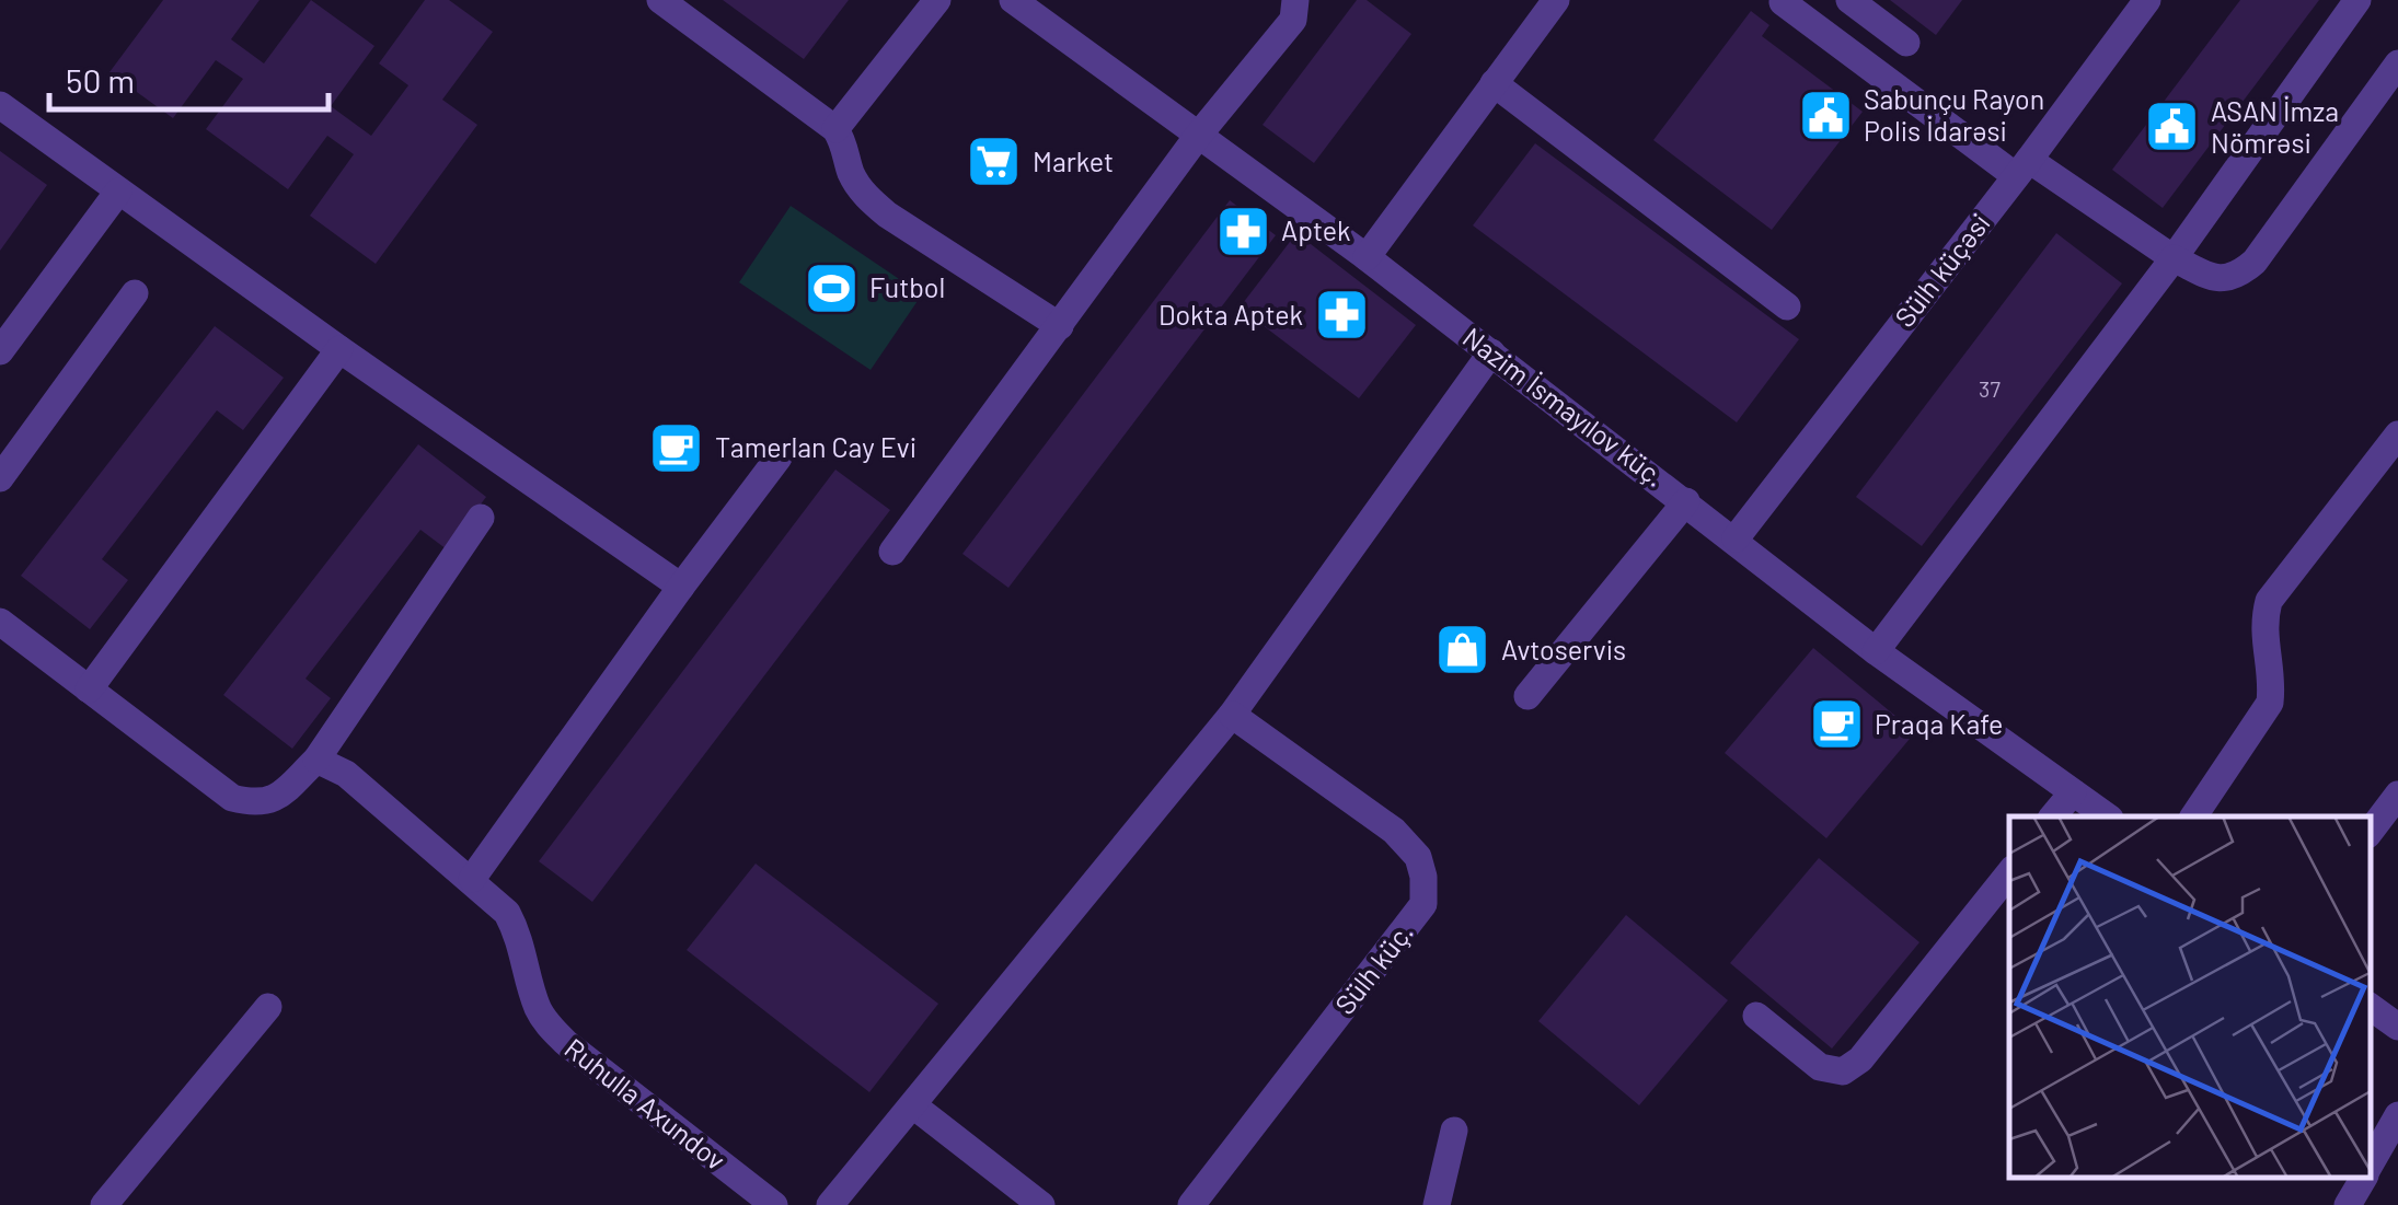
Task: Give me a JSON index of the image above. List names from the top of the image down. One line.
{"streets":{"street":["Sülh küçəsi","Nazim İsmayılov küç.","Sülh küç.","Ruhulla Axundov"]},"crossings":[["Sülh küçəsi","Nazim İsmayılov küç."]],"places":{"public building":["Sabunçu Rayon Polis İdarəsi","ASAN İmza Nömrəsi"],"supermarket":["Market"],"pharmacy":["Aptek","Dokta Aptek"],"sports":["Futbol"],"cafe":["Tamerlan Cay Evi","Praqa Kafe"],"shop":["Avtoservis"]},"house_numbers":["37"],"scale_bar":"50 m"}
